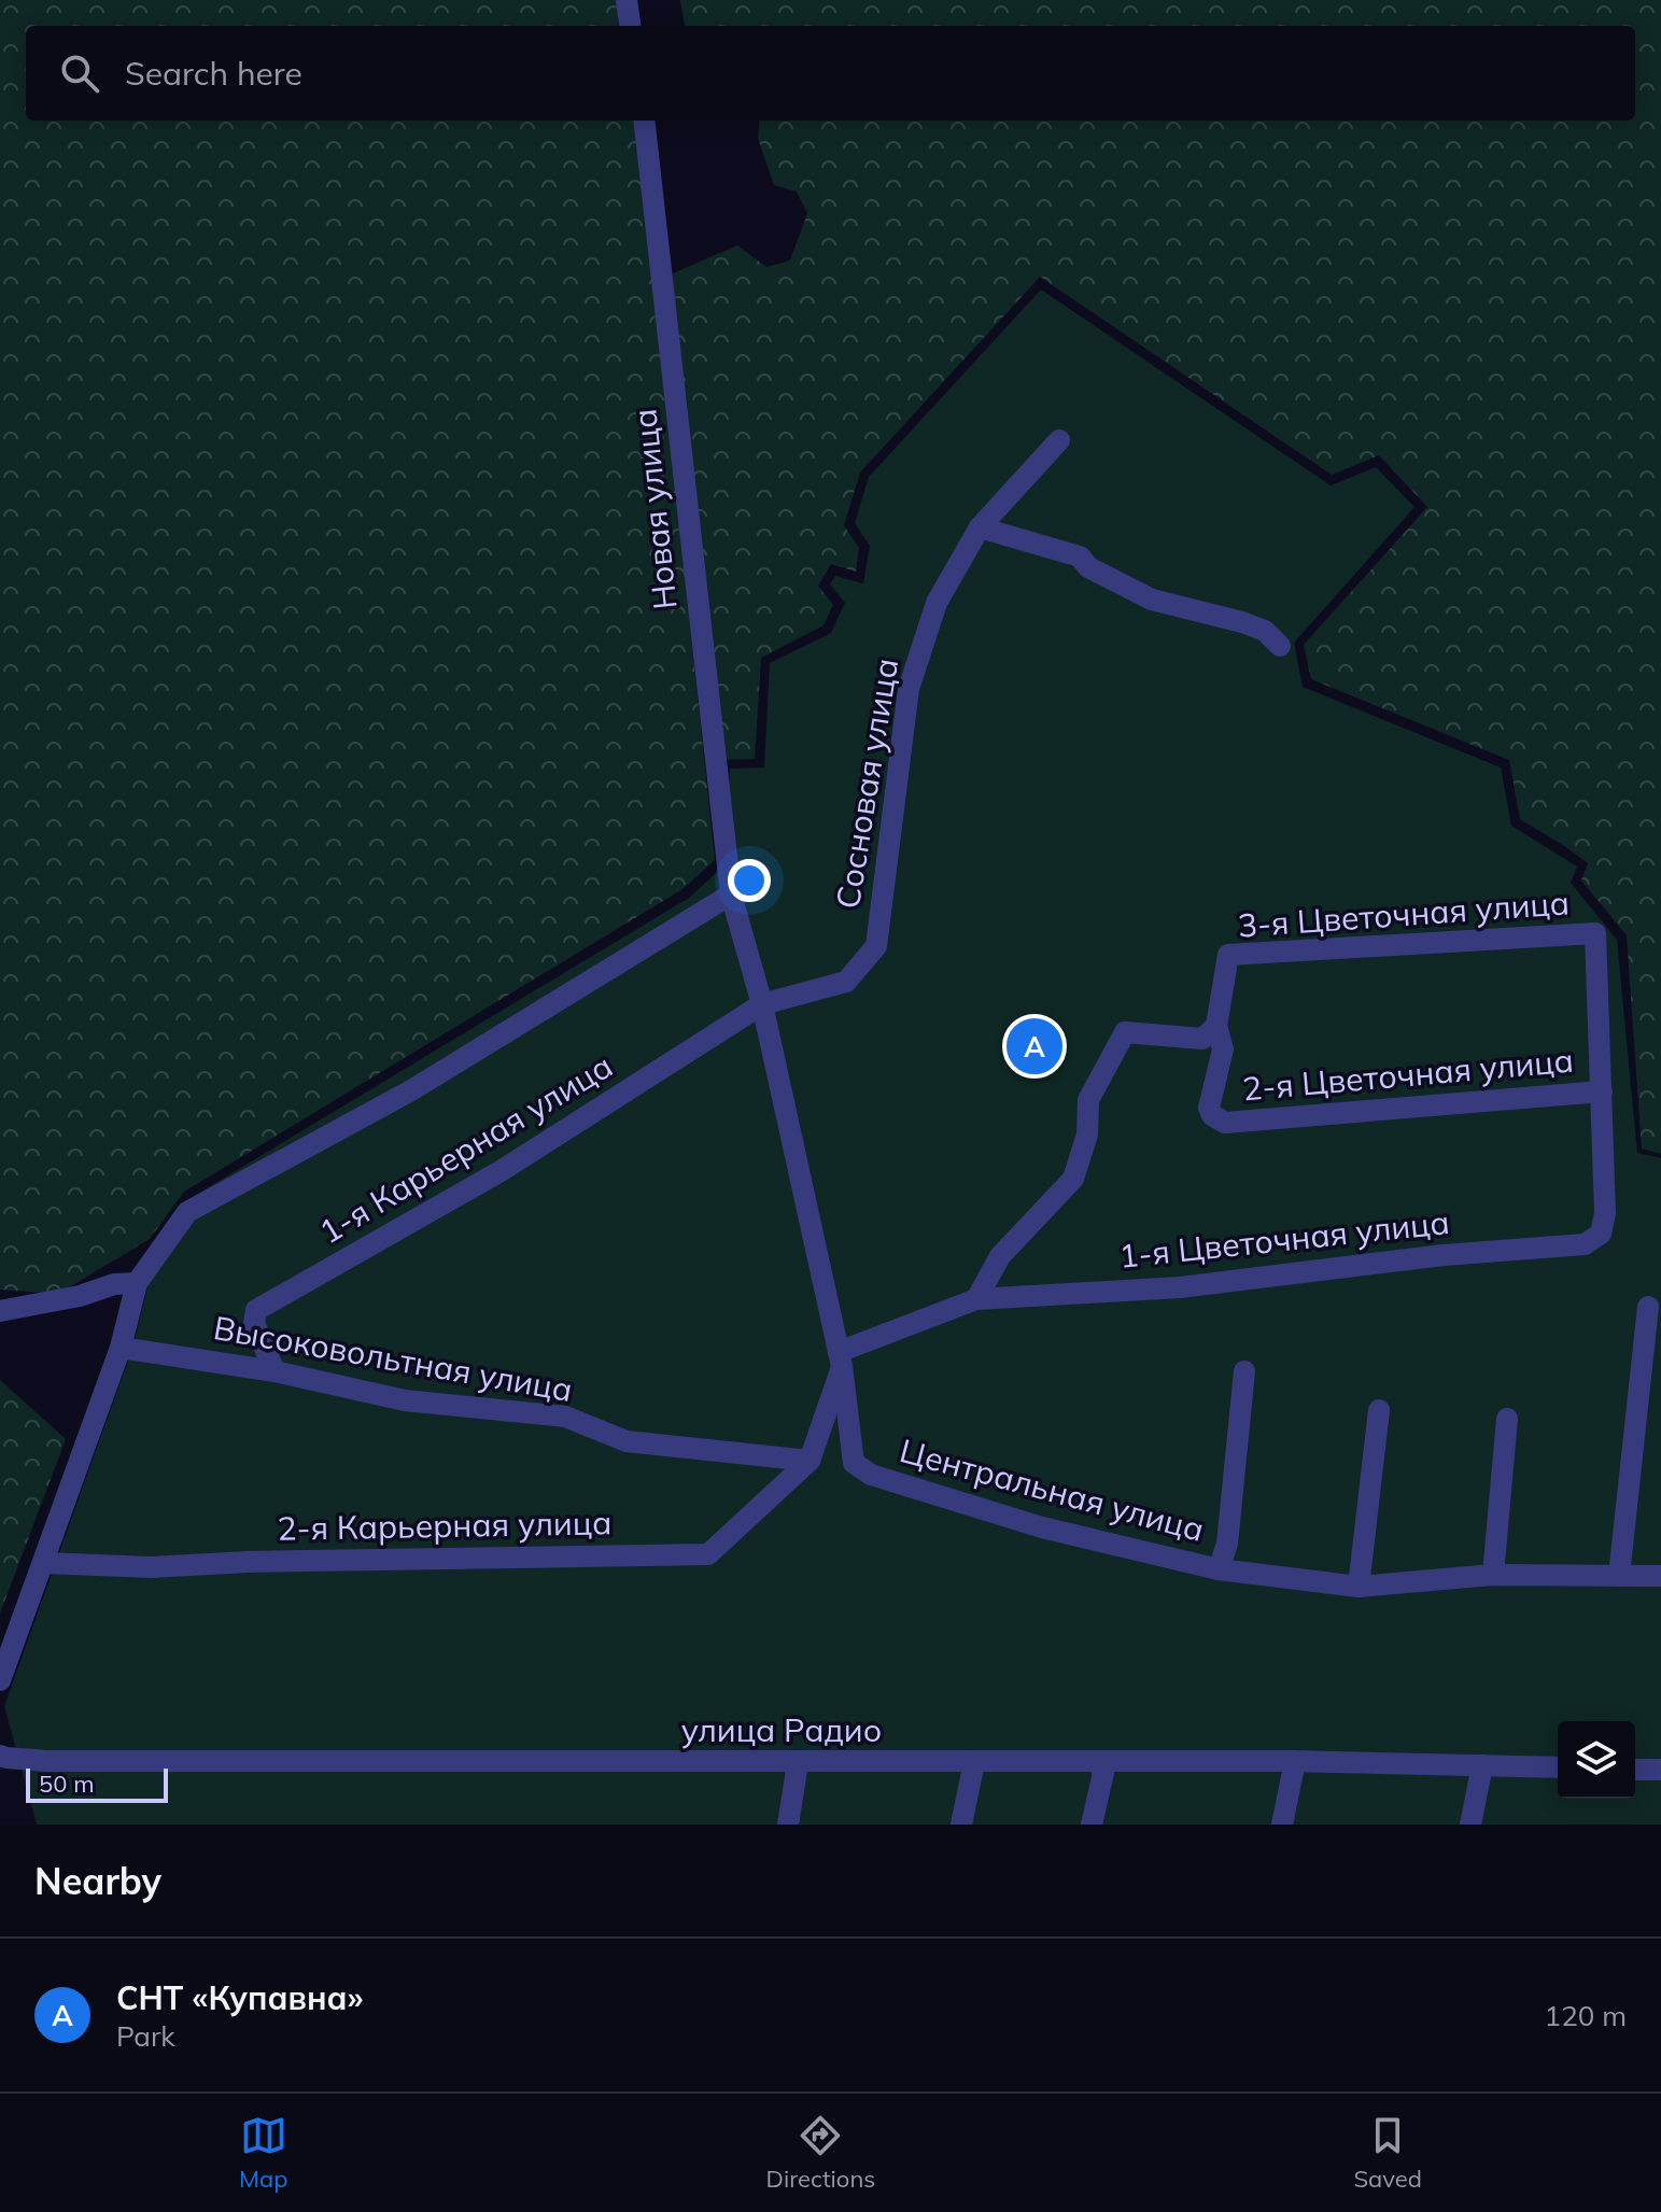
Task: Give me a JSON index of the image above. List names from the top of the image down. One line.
{"streets":{"street":["Новая улица","Сосновая улица","3-я Цветочная улица","2-я Цветочная улица","1-я Карьерная улица","1-я Цветочная улица","Высоковольтная улица","Центральная улица","2-я Карьерная улица","улица Радио"]},"crossings":[["Новая улица","Центральная улица"],["Сосновая улица","1-я Карьерная улица"],["Сосновая улица","Центральная улица"],["3-я Цветочная улица","2-я Цветочная улица"],["3-я Цветочная улица","1-я Цветочная улица"],["2-я Цветочная улица","1-я Цветочная улица"],["1-я Карьерная улица","Высоковольтная улица"],["1-я Карьерная улица","Центральная улица"],["1-я Цветочная улица","Центральная улица"],["Высоковольтная улица","2-я Карьерная улица"]],"scale_bar":"50 m","page":{"search":"Search here","pins":"A","scale":"50 m","heading":"Nearby","list":[{"mark":"A","name":"СНТ «Купавна»","note":"Park","value":"120 m"}],"nav":["Map","Directions","Saved"]}}
